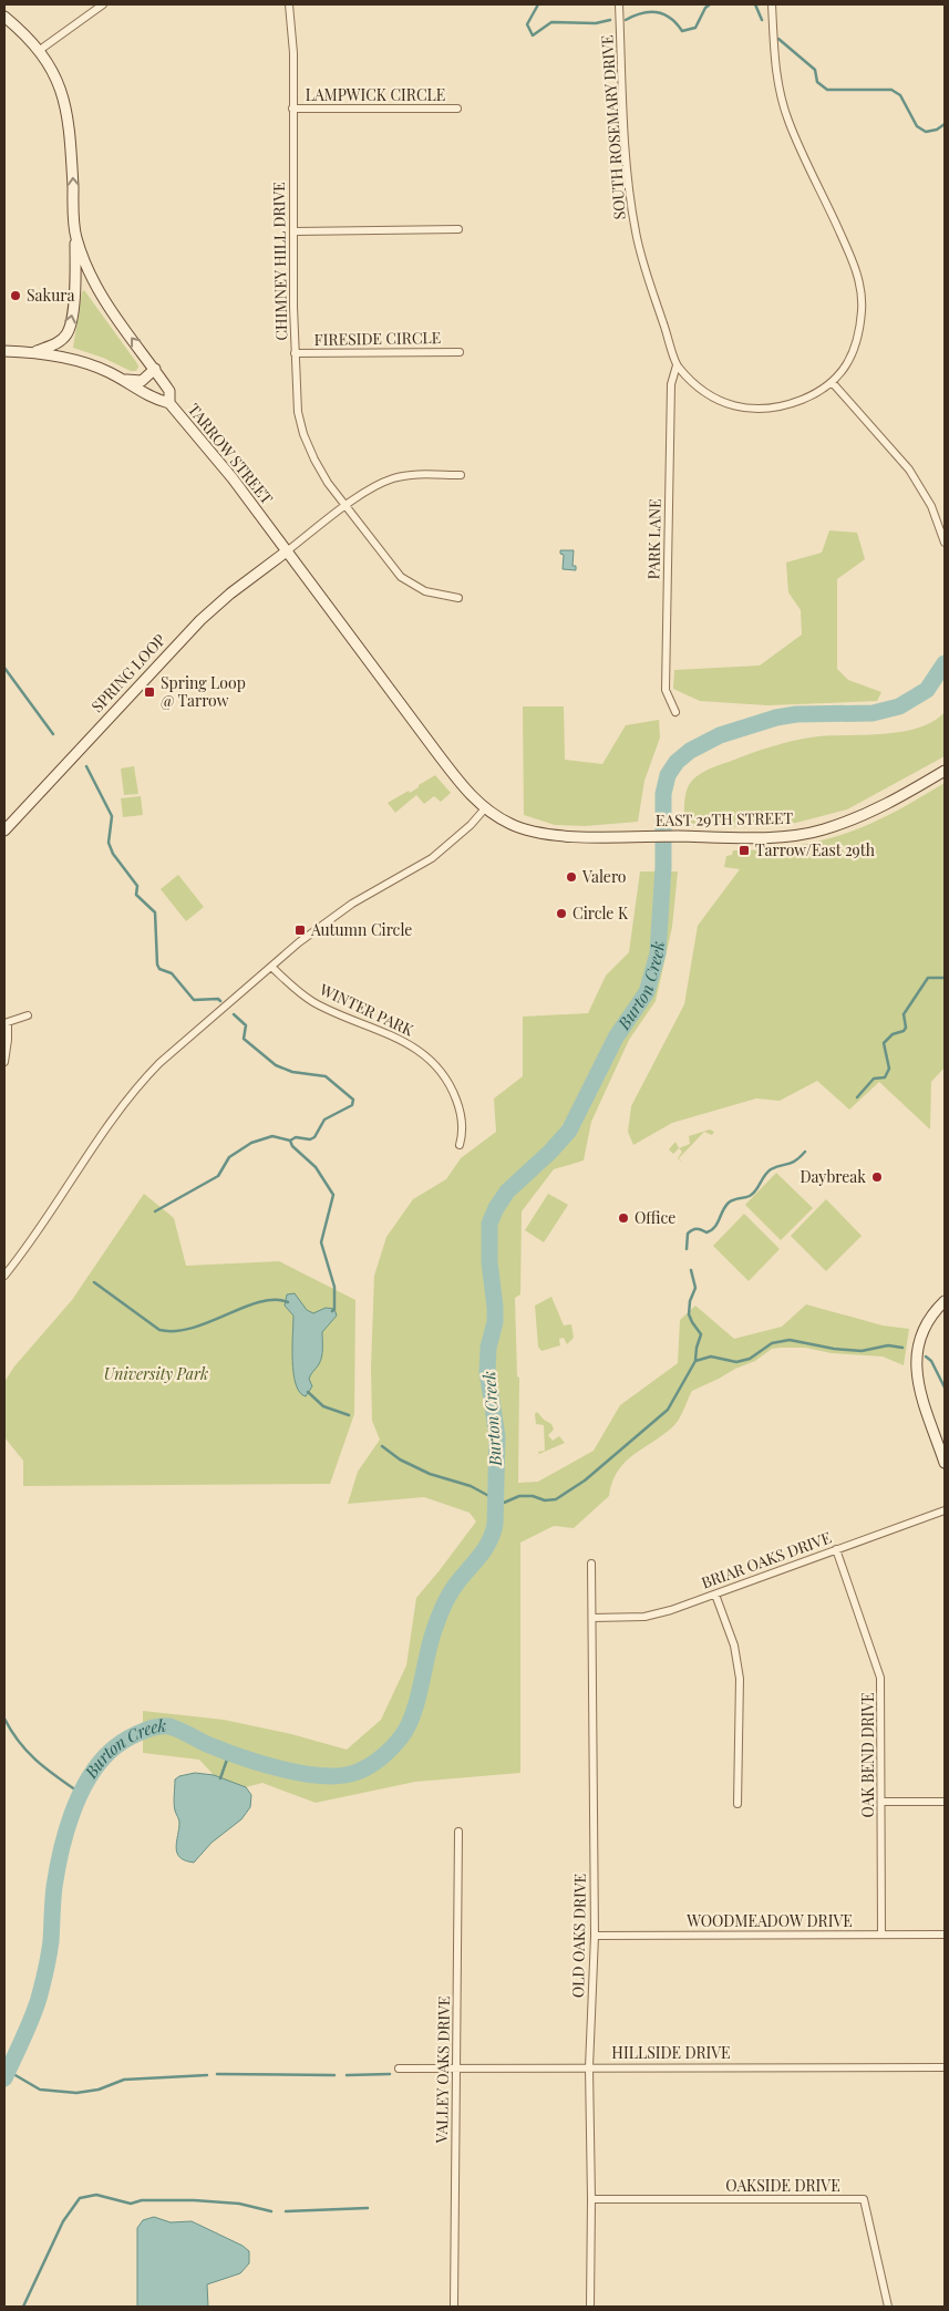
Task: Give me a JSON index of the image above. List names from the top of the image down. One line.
{"streets":{"main road":["TARROW STREET","SPRING LOOP","EAST 29TH STREET"],"street":["LAMPWICK CIRCLE","SOUTH ROSEMARY DRIVE","CHIMNEY HILL DRIVE","FIRESIDE CIRCLE","PARK LANE","WINTER PARK","BRIAR OAKS DRIVE","OAK BEND DRIVE","WOODMEADOW DRIVE","OLD OAKS DRIVE","HILLSIDE DRIVE","VALLEY OAKS DRIVE","OAKSIDE DRIVE"]},"crossings":[["LAMPWICK CIRCLE","CHIMNEY HILL DRIVE"],["SOUTH ROSEMARY DRIVE","PARK LANE"],["CHIMNEY HILL DRIVE","FIRESIDE CIRCLE"],["TARROW STREET","SPRING LOOP"],["TARROW STREET","EAST 29TH STREET"],["BRIAR OAKS DRIVE","OAK BEND DRIVE"],["BRIAR OAKS DRIVE","OLD OAKS DRIVE"],["OAK BEND DRIVE","WOODMEADOW DRIVE"],["WOODMEADOW DRIVE","OLD OAKS DRIVE"],["OLD OAKS DRIVE","HILLSIDE DRIVE"],["OLD OAKS DRIVE","OAKSIDE DRIVE"],["HILLSIDE DRIVE","VALLEY OAKS DRIVE"]],"water":["Burton Creek"],"parks":["University Park"],"places":{"other":["Sakura","Valero","Circle K","Daybreak","Office"],"transit":["Spring Loop @ Tarrow","Tarrow/East 29th","Autumn Circle"]}}
